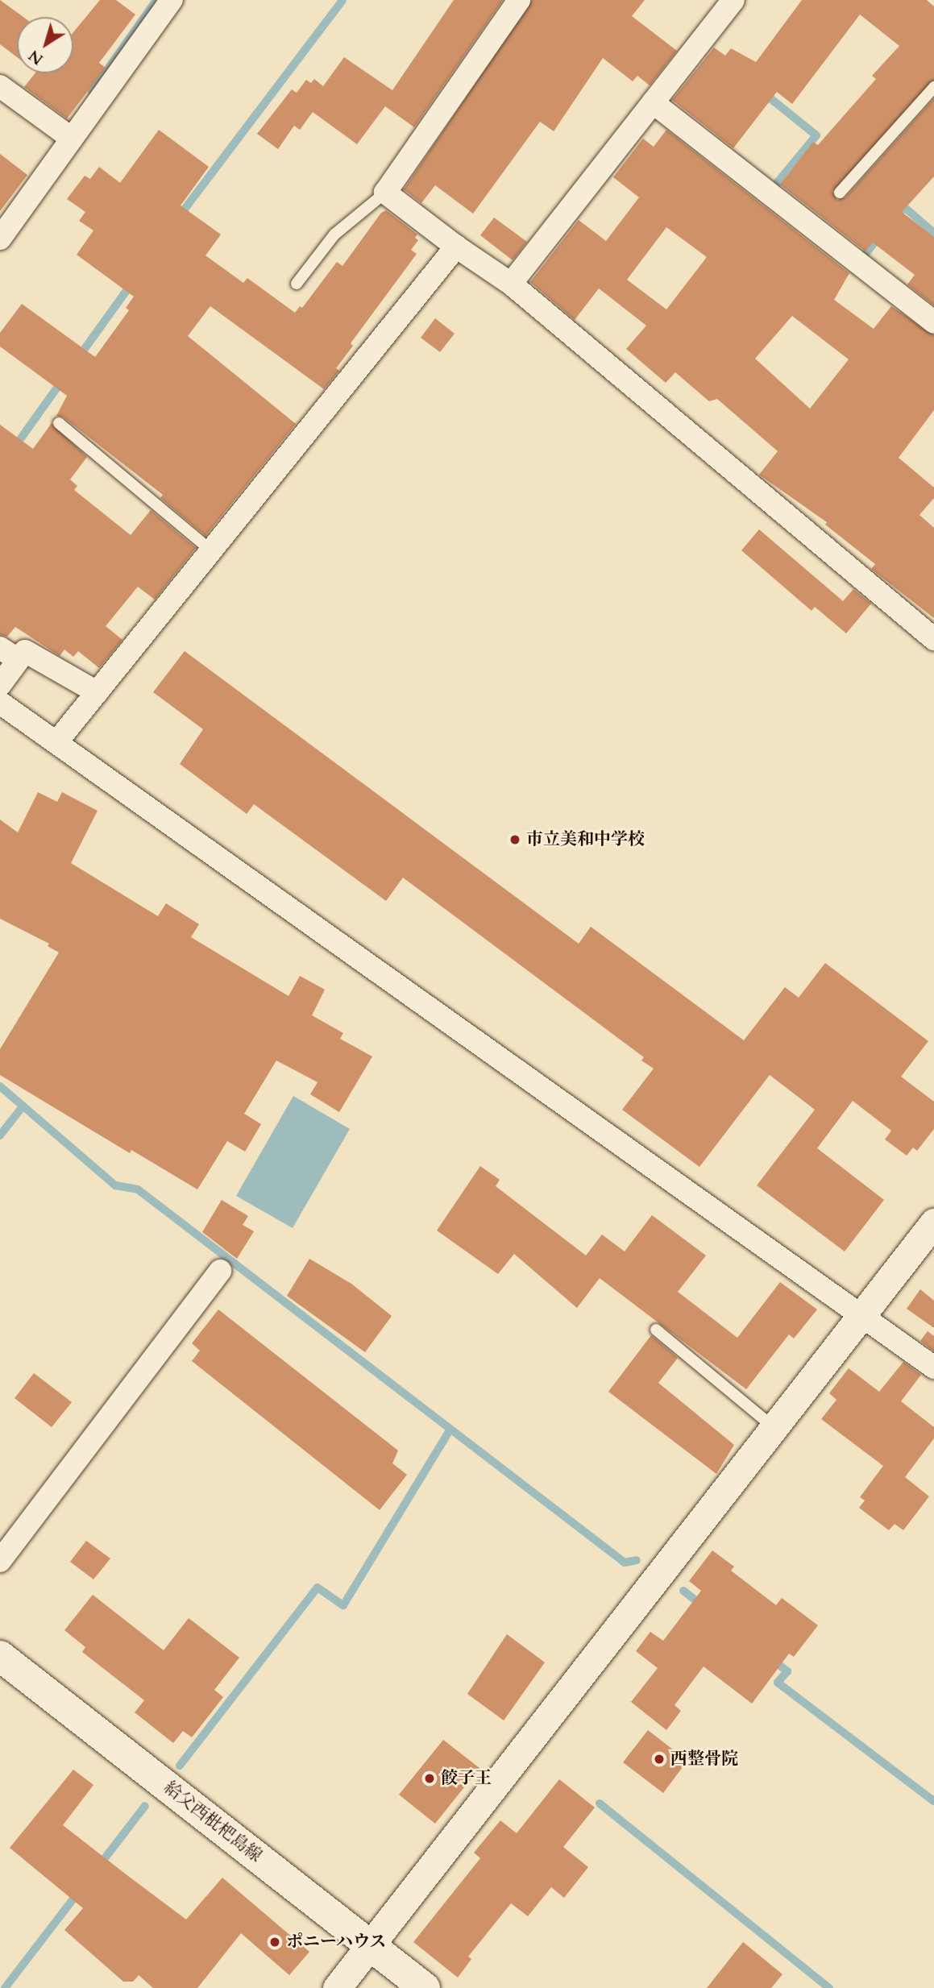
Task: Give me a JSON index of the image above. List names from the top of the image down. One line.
{"streets":{"main road":["給父西枇杷島線"]},"places":["市立美和中学校","西整骨院","餃子王","ポニーハウス"],"north":"bottom left"}
